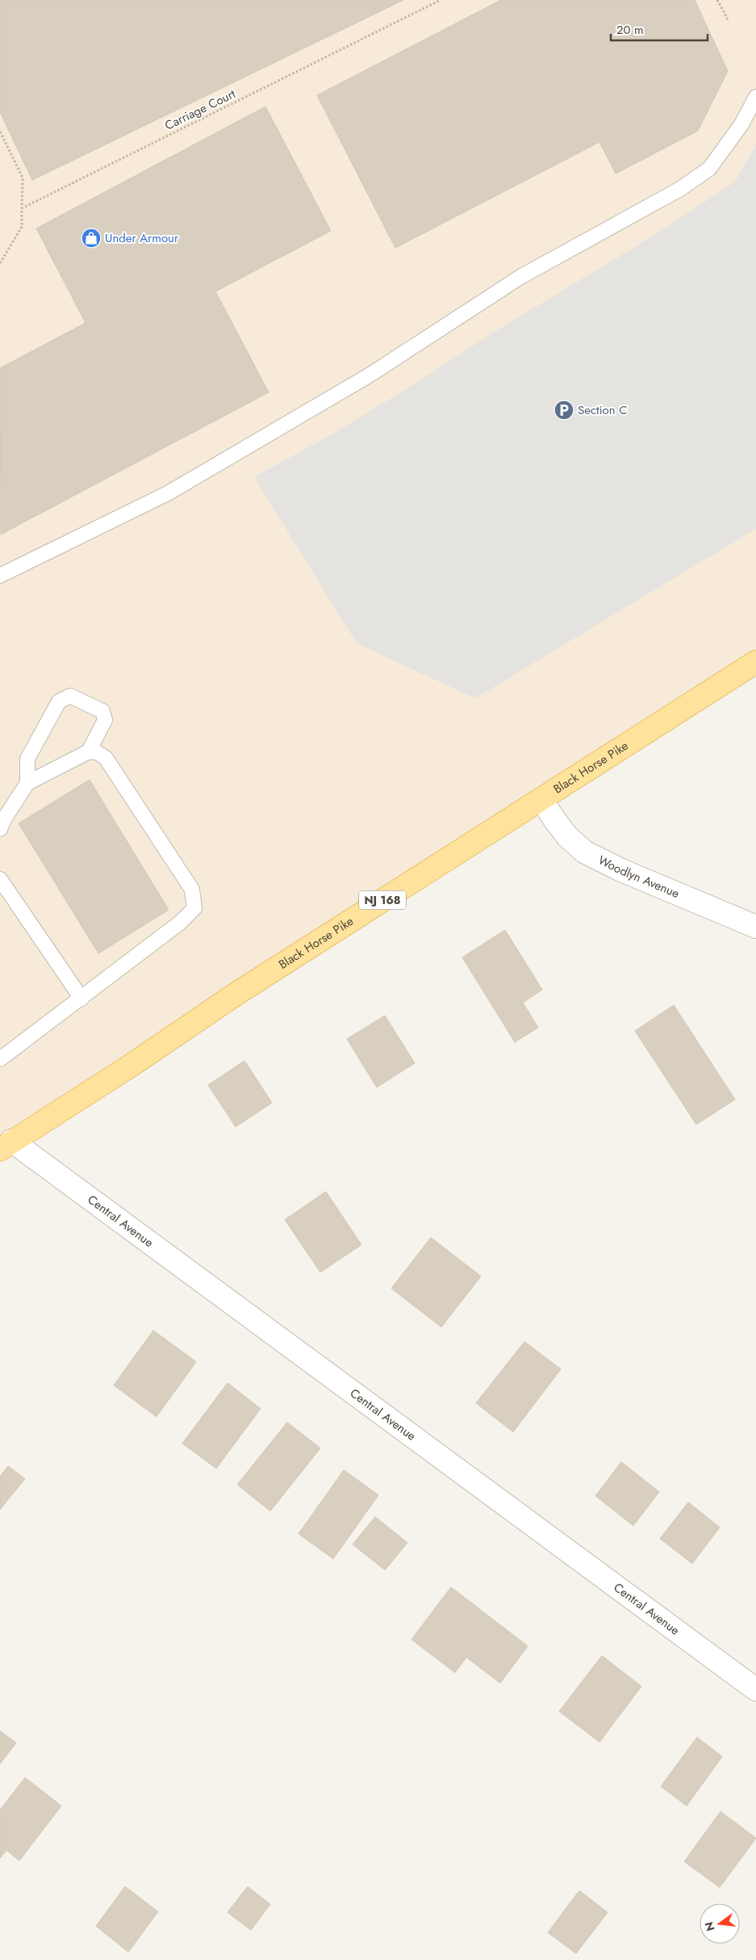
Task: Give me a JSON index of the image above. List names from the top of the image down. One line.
{"streets":{"main road":["Black Horse Pike","NJ 168"],"street":["Woodlyn Avenue","Central Avenue"],"path":["Carriage Court"]},"crossings":[["Black Horse Pike","Woodlyn Avenue"],["Black Horse Pike","Central Avenue"]],"places":{"shop":["Under Armour"],"parking":["Section C"]},"scale_bar":"20 m","north":"left"}
